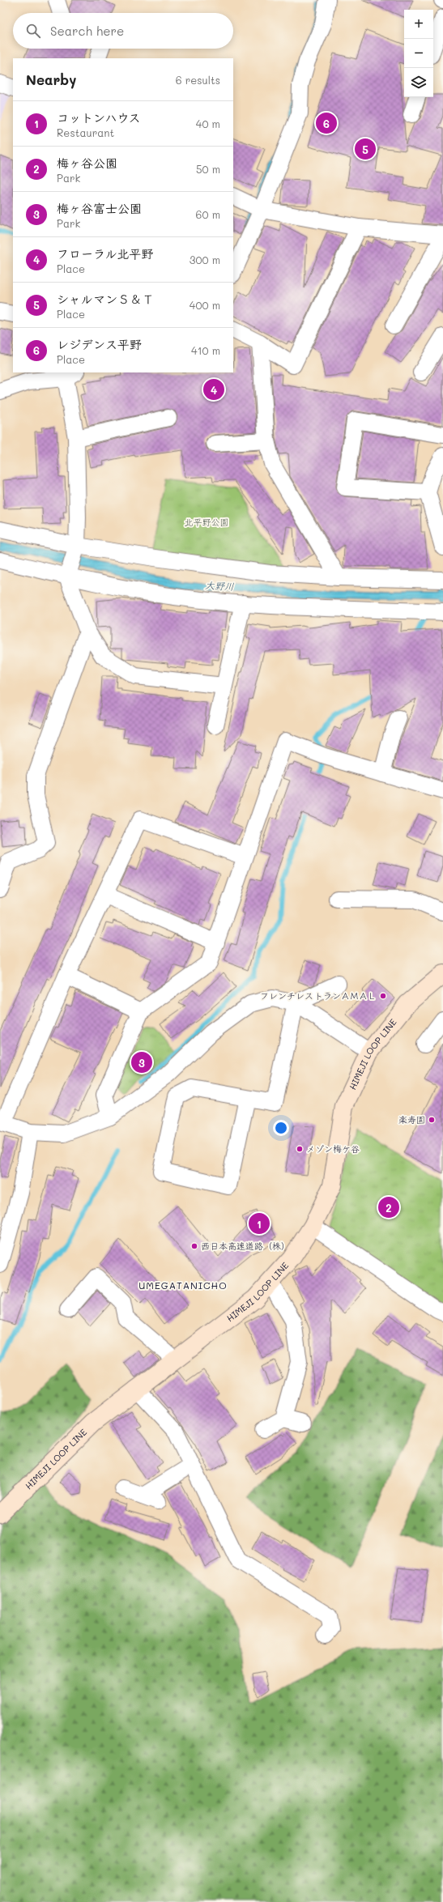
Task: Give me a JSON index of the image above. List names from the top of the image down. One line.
{"streets":{"main road":["HIMEJI LOOP LINE"]},"districts":["UMEGATANICHO"],"water":["大野川"],"parks":["北平野公園"],"places":["フレンチレストランＡＭＡＬ","楽寿園","メゾン梅ケ谷","西日本高速道路（株）"],"page":{"map_buttons":["+","−"],"search":"Search here","heading":["Nearby","6 results"],"list":[{"mark":"1","name":"コットンハウス","note":"Restaurant","value":"40 m"},{"mark":"2","name":"梅ヶ谷公園","note":"Park","value":"50 m"},{"mark":"3","name":"梅ヶ谷富士公園","note":"Park","value":"60 m"},{"mark":"4","name":"フローラル北平野","note":"Place","value":"300 m"},{"mark":"5","name":"シャルマンＳ＆Ｔ","note":"Place","value":"400 m"},{"mark":"6","name":"レジデンス平野","note":"Place","value":"410 m"}],"pins":["6","5","4","3","2","1"]}}
